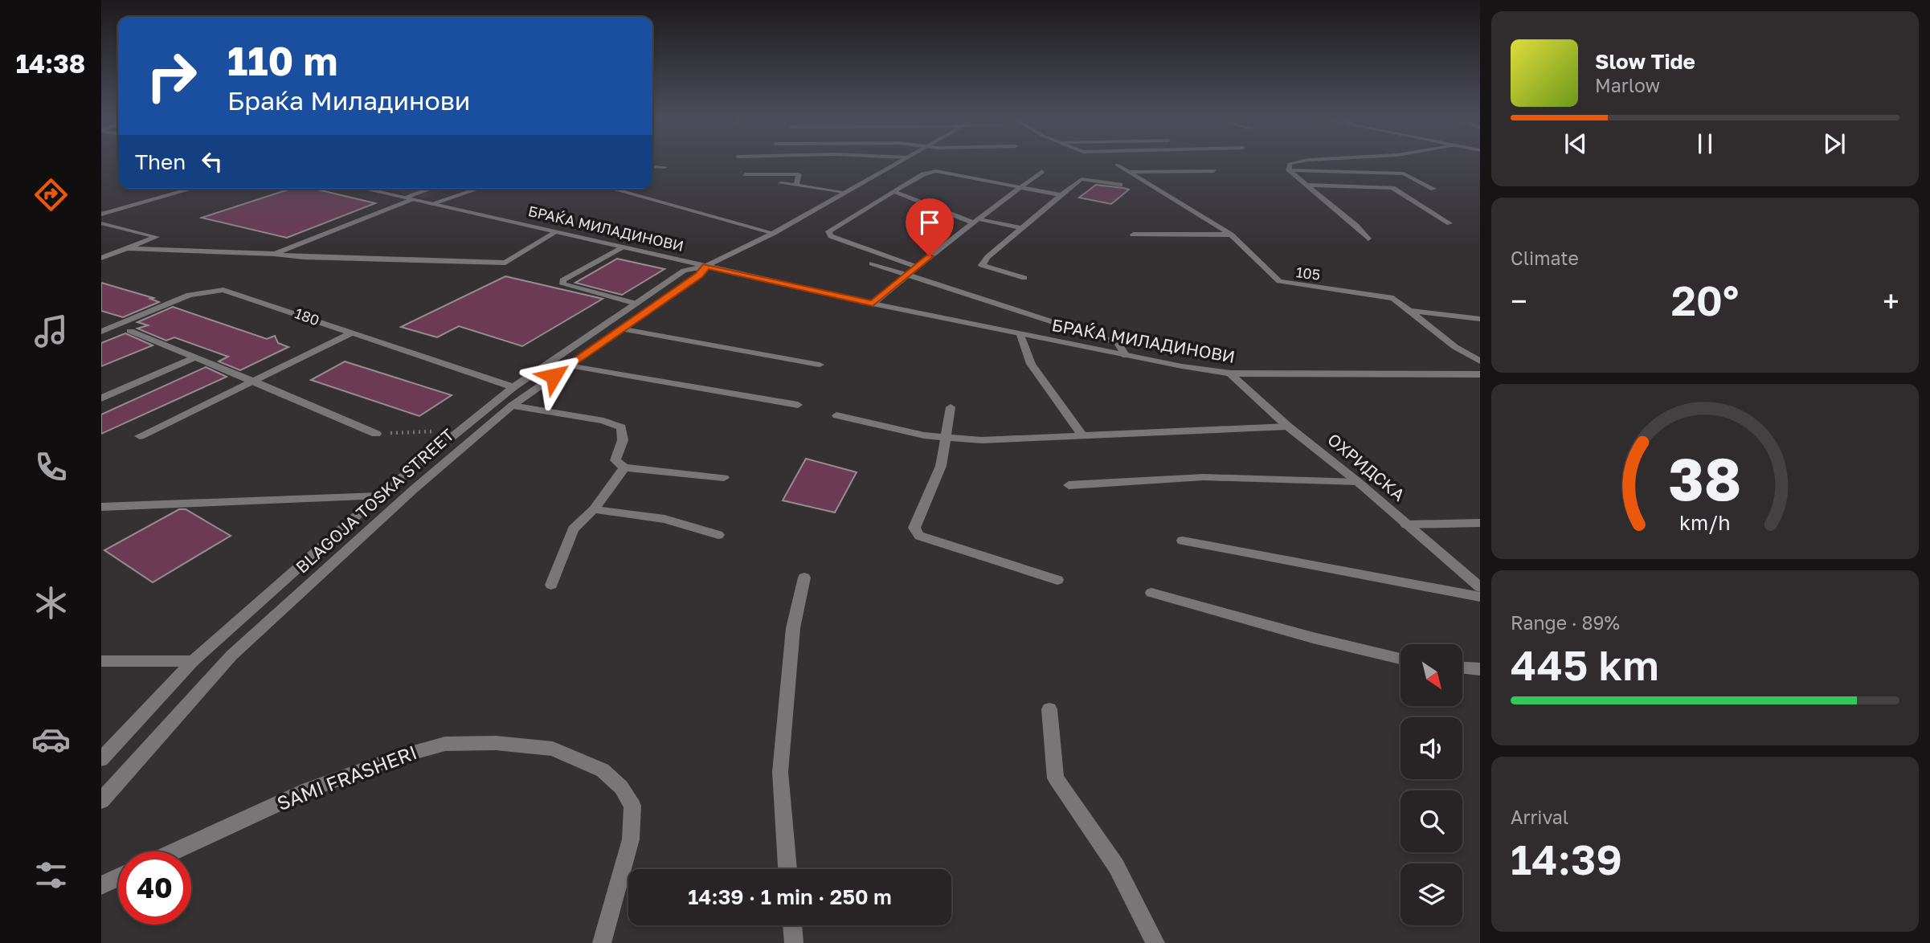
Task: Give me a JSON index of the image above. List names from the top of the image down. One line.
{"streets":{"street":["БРАЌА МИЛАДИНОВИ","105","180","ОХРИДСКА","BLAGOJA TOSKA STREET","SAMI FRASHERI"]},"crossings":[["БРАЌА МИЛАДИНОВИ","ОХРИДСКА"],["БРАЌА МИЛАДИНОВИ","BLAGOJA TOSKA STREET"],["180","BLAGOJA TOSKA STREET"]],"north":"bottom right","page":{"tabs":"14:38","turn":["110 m","Браќа Миладинови"],"song":["Slow Tide","Marlow"],"then":"Then","tile":["Climate",["Range · 89%","445 km"],["Arrival","14:39"]],"heat":["−","20°","+"],"limit":"40","trip":"14:39 · 1 min · 250 m","gauge":["38","km/h"]}}
